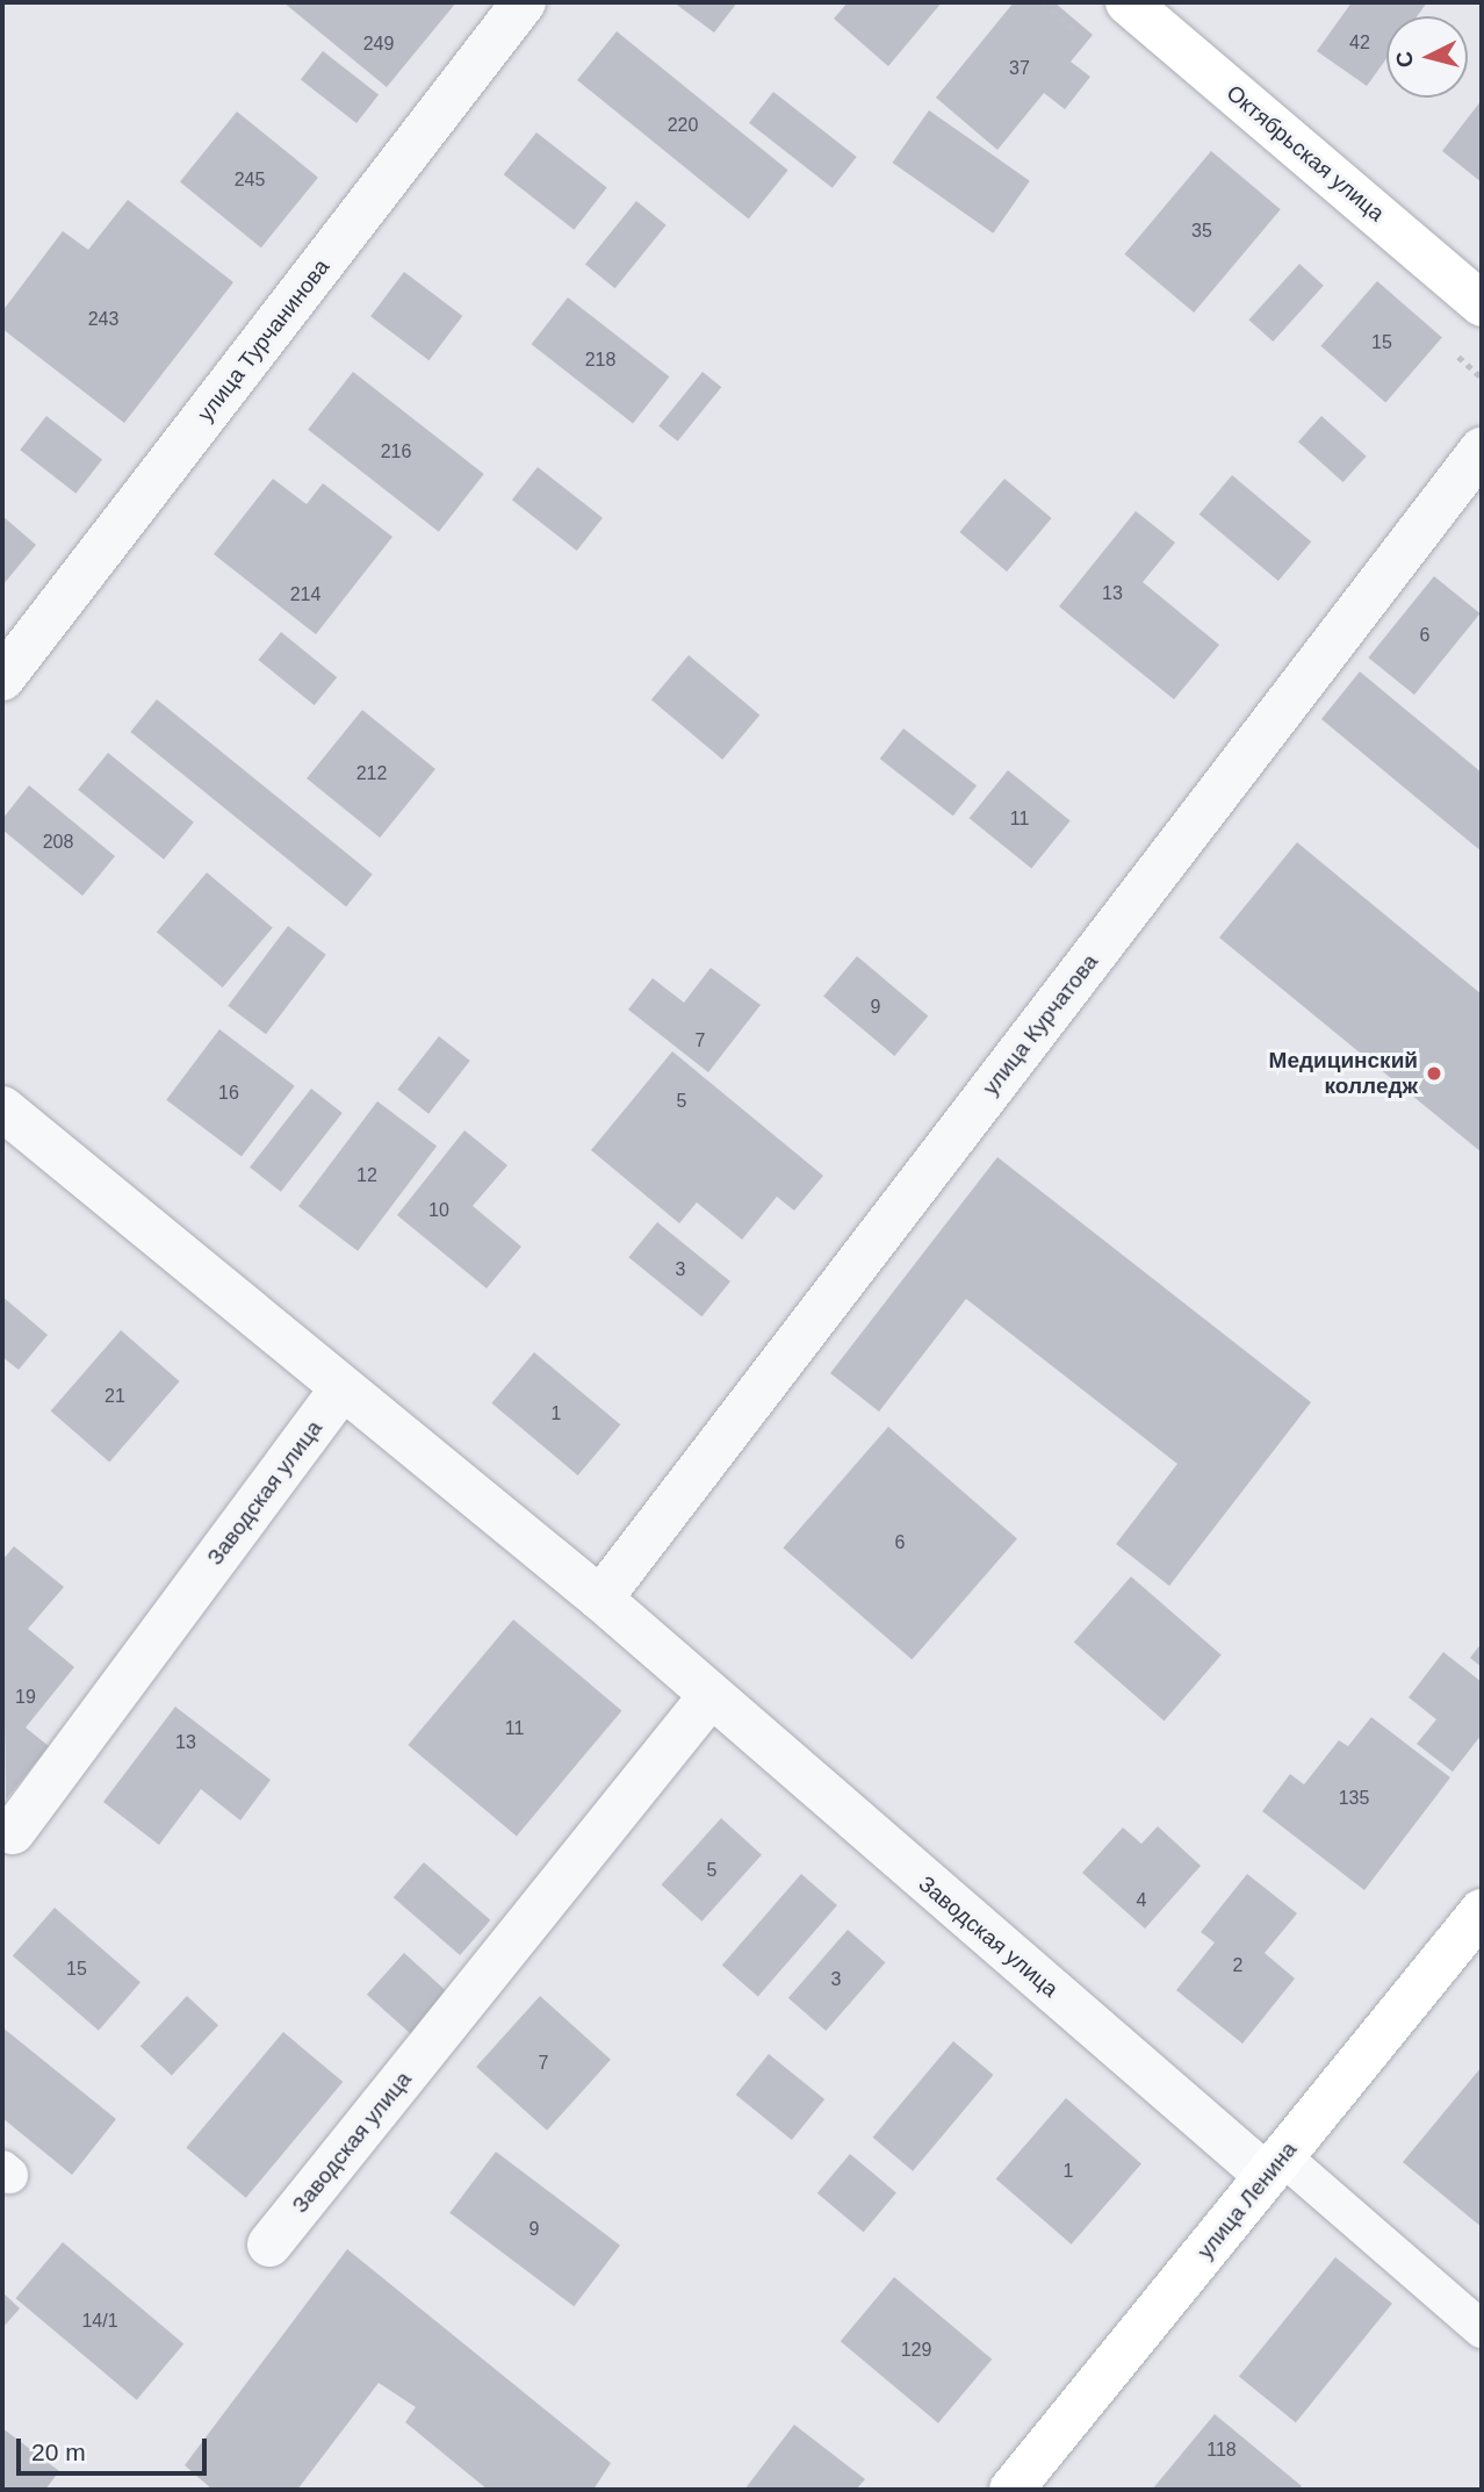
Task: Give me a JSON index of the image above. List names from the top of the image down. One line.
{"streets":{"street":["Октябрьская улица","улица Турчанинова","улица Курчатова","Заводская улица","улица Ленина"]},"crossings":[["улица Курчатова","Заводская улица"],["Заводская улица","улица Ленина"]],"places":["Медицинский колледж"],"house_numbers":["42","249","37","220","245","35","243","15","218","216","13","214","6","212","11","208","9","7","16","5","12","10","3","21","1","6","19","11","13","135","5","4","2","15","3","7","1","9","14/1","129","118"],"scale_bar":"20 m","north":"left"}
